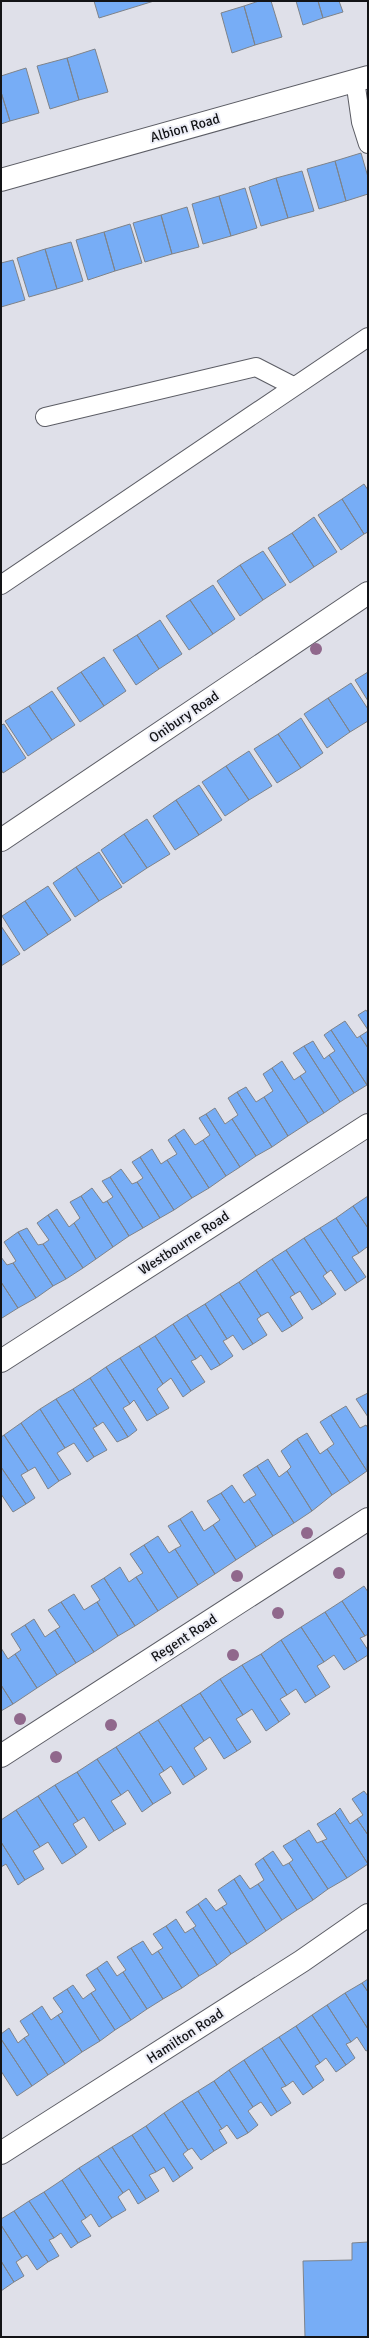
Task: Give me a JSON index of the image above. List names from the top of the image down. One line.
{"streets":{"street":["Albion Road","Onibury Road","Westbourne Road","Regent Road","Hamilton Road"]}}
